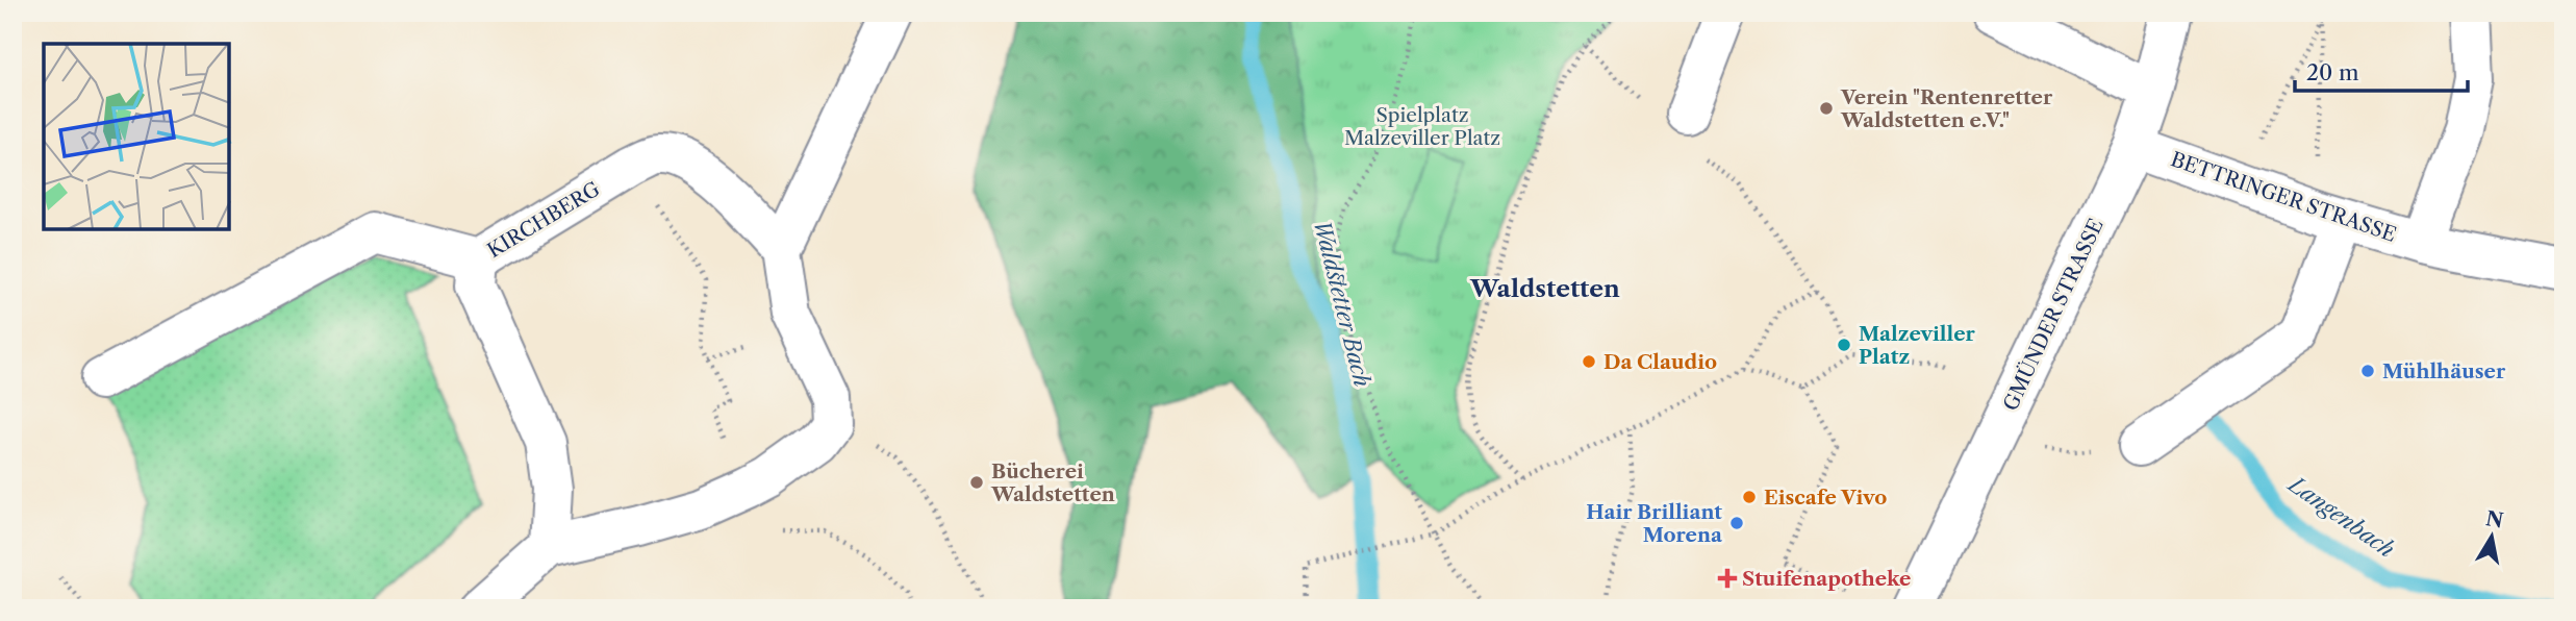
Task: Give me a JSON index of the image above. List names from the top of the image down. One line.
{"streets":{"street":["BETTRINGER STRASSE","KIRCHBERG","GMÜNDER STRASSE"]},"crossings":[["BETTRINGER STRASSE","GMÜNDER STRASSE"]],"districts":["Waldstetten"],"water":["Waldstetter Bach","Langenbach"],"parks":["Spielplatz Malzeviller Platz"],"places":{"other":["Verein \"Rentenretter Waldstetten e.V.\"","Malzeviller Platz","Da Claudio","Mühlhäuser","Bücherei Waldstetten","Eiscafe Vivo","Hair Brilliant Morena"],"health":["Stuifenapotheke"]},"scale_bar":"20 m","north":"top"}
